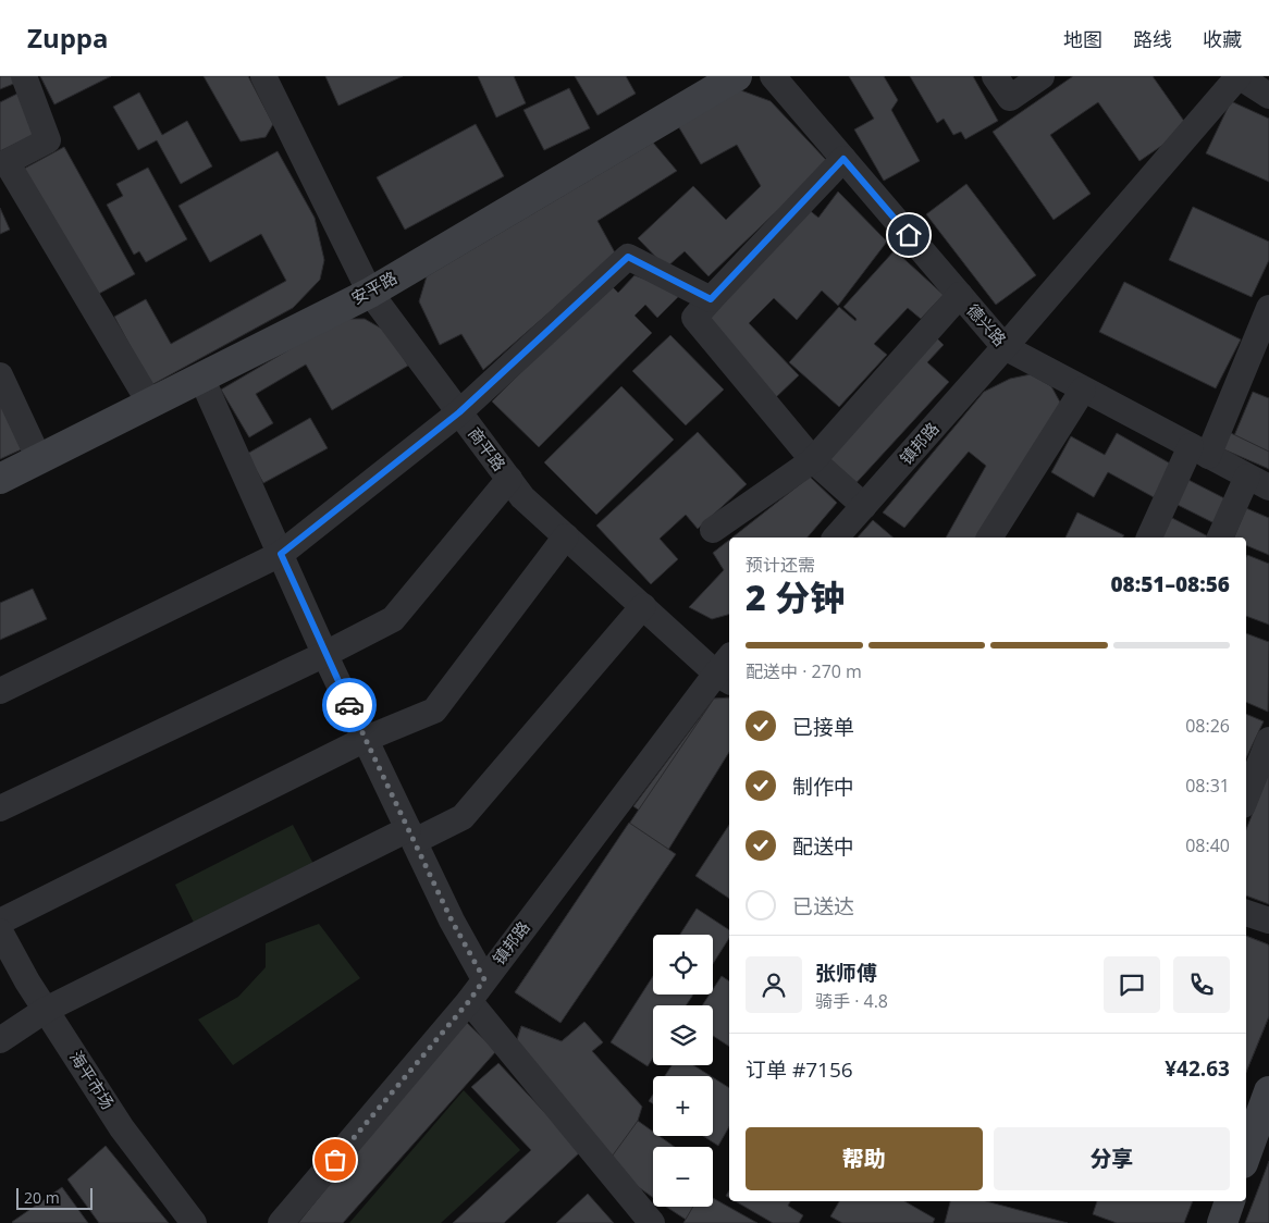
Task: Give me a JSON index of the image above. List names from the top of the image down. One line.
{"streets":{"street":["安平路","德兴路","镇邦路","商平路","海平市场"]},"crossings":[["安平路","商平路"],["德兴路","镇邦路"],["镇邦路","商平路"]],"scale_bar":"20 m","page":{"header":"Zuppa","nav":["地图","路线","收藏"],"heading":["2 分钟","预计还需","08:51–08:56"],"panel":["张师傅","骑手 · 4.8","订单 #7156","¥42.63"],"bar":"配送中 · 270 m","list":[["已接单","08:26"],["制作中","08:31"],["配送中","08:40"],"已送达"],"map_buttons":["+","−"],"buttons":["帮助","分享"],"scale":"20 m"}}
